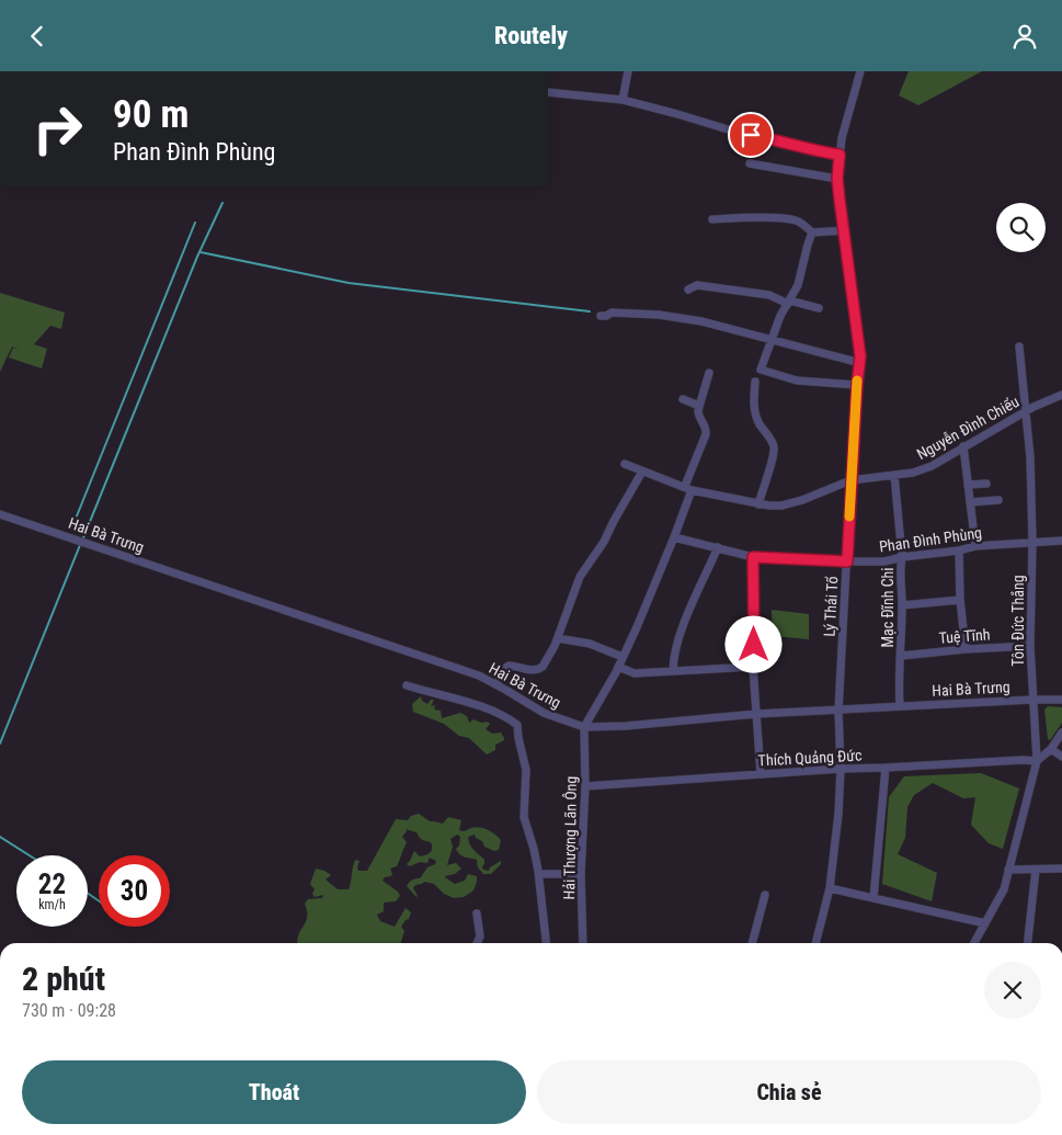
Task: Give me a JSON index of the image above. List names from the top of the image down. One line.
{"streets":{"street":["Nguyễn Đình Chiểu","Hai Bà Trưng","Phan Đình Phùng","Lý Thái Tổ","Mạc Đĩnh Chi","Tôn Đức Thắng","Tuệ Tĩnh","Thích Quảng Đức","Hải Thượng Lãn Ông"]},"crossings":[["Nguyễn Đình Chiểu","Lý Thái Tổ"],["Nguyễn Đình Chiểu","Mạc Đĩnh Chi"],["Nguyễn Đình Chiểu","Tôn Đức Thắng"],["Hai Bà Trưng","Lý Thái Tổ"],["Hai Bà Trưng","Mạc Đĩnh Chi"],["Hai Bà Trưng","Tôn Đức Thắng"],["Hai Bà Trưng","Hải Thượng Lãn Ông"],["Phan Đình Phùng","Lý Thái Tổ"],["Phan Đình Phùng","Mạc Đĩnh Chi"],["Phan Đình Phùng","Tôn Đức Thắng"],["Lý Thái Tổ","Thích Quảng Đức"],["Mạc Đĩnh Chi","Tuệ Tĩnh"],["Tôn Đức Thắng","Tuệ Tĩnh"],["Tôn Đức Thắng","Thích Quảng Đức"],["Thích Quảng Đức","Hải Thượng Lãn Ông"]],"page":{"header":"Routely","turn":["90 m","Phan Đình Phùng"],"speed":"22 km/h","limit":"30","heading":["2 phút","730 m · 09:28"],"buttons":["Thoát","Chia sẻ"]}}
